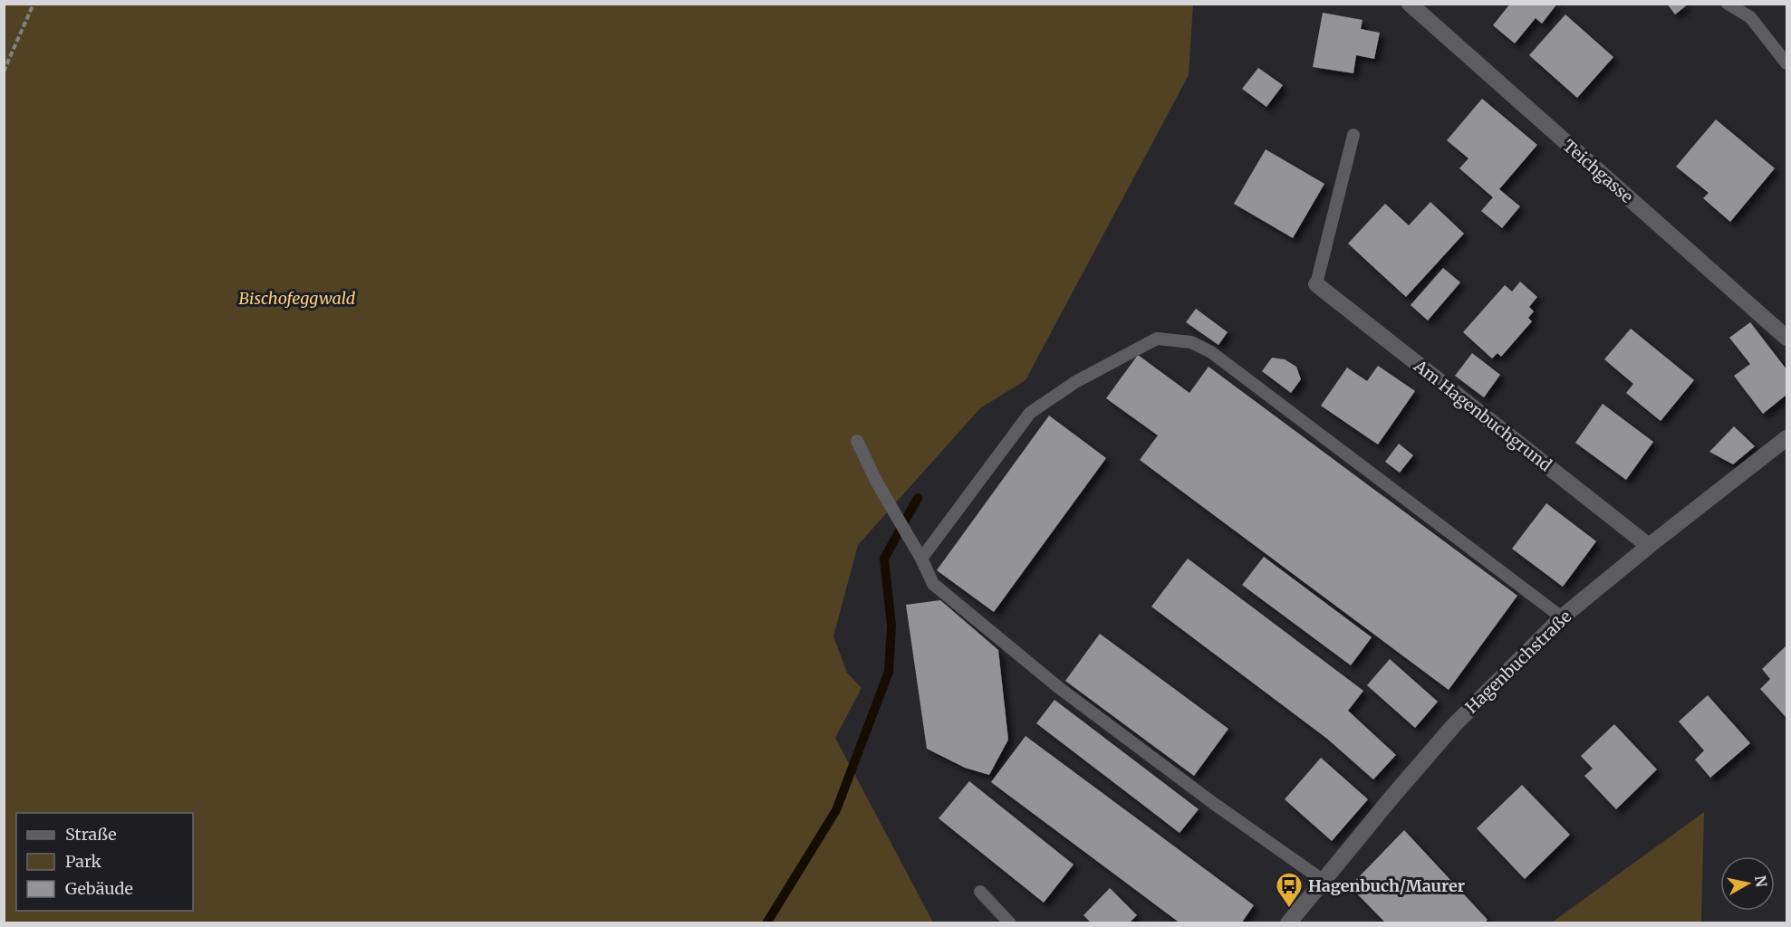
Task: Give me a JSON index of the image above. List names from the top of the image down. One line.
{"streets":{"street":["Teichgasse","Am Hagenbuchgrund","Hagenbuchstraße"]},"crossings":[["Am Hagenbuchgrund","Hagenbuchstraße"]],"parks":["Bischofeggwald"],"places":{"bus stop":["Hagenbuch/Maurer"]},"legend":["Straße","Park","Gebäude"],"north":"right"}
